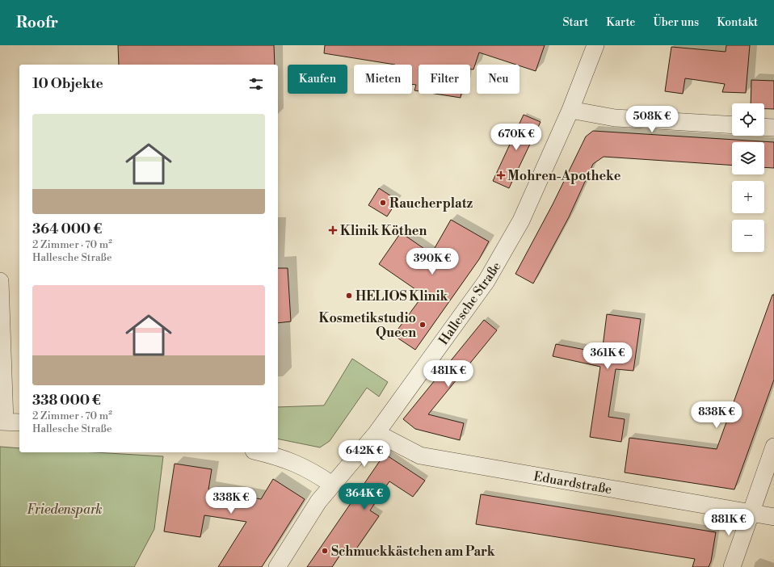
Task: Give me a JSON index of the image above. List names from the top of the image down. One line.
{"streets":{"street":["Hallesche Straße","Eduardstraße"]},"crossings":[["Hallesche Straße","Eduardstraße"]],"parks":["Friedenspark"],"places":{"health":["Mohren-Apotheke","Klinik Köthen"],"other":["Raucherplatz","HELIOS Klinik","Kosmetikstudio Queen","Schmuckkästchen am Park"]},"page":{"header":"Roofr","nav":["Start","Karte","Über uns","Kontakt"],"chip":["Kaufen","Mieten","Filter","Neu"],"heading":"10 Objekte","map_buttons":["+","−"],"list":[{"name":"364 000 €","note":"2 Zimmer · 70 m² · Hallesche Straße"},{"name":"338 000 €","note":"2 Zimmer · 70 m² · Hallesche Straße"}],"price":["508K €","670K €","390K €","361K €","481K €","838K €","642K €","364K €","338K €","881K €"]}}
